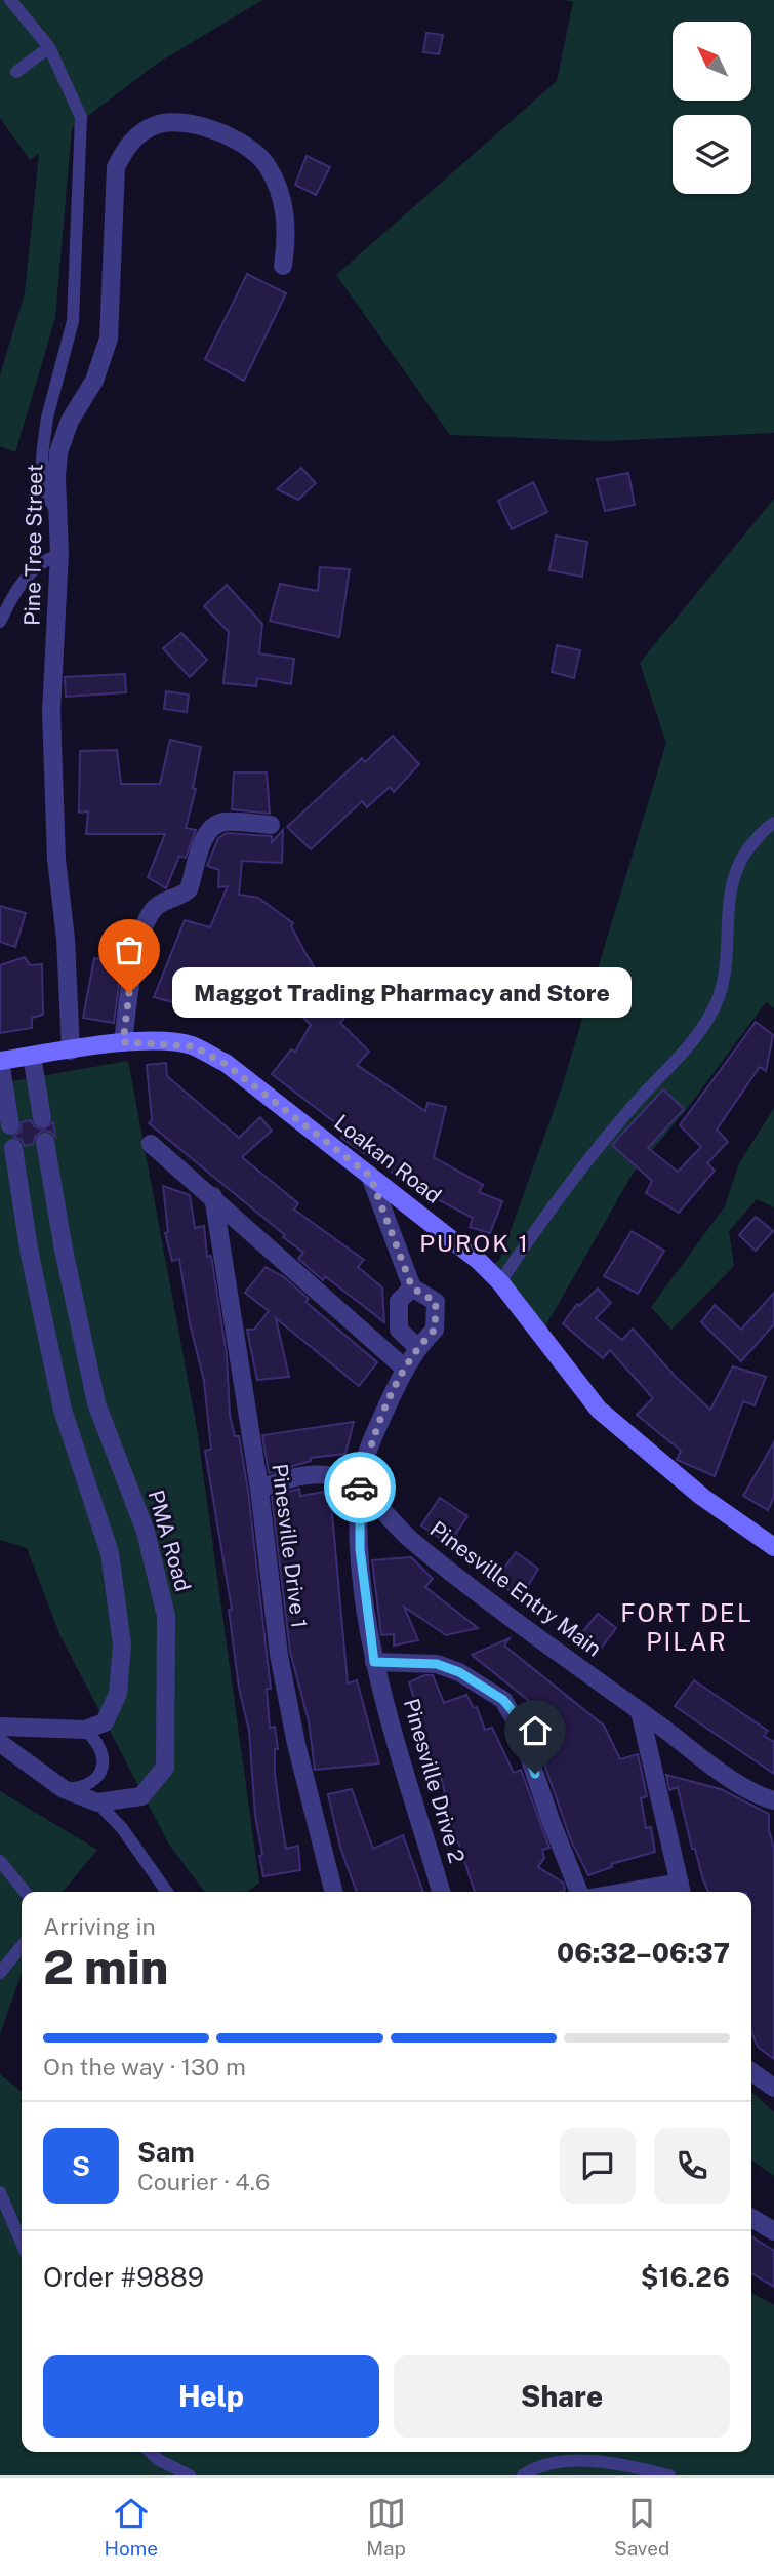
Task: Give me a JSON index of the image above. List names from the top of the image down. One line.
{"streets":{"main road":["Loakan Road"],"street":["Pine Tree Street","PMA Road","Pinesville Drive 1","Pinesville Entry Main","Pinesville Drive 2"]},"crossings":[["Pine Tree Street","Loakan Road"],["Pinesville Drive 1","Pinesville Entry Main"],["Pinesville Entry Main","Pinesville Drive 2"]],"districts":["PUROK 1","FORT DEL PILAR"],"places":["Maggot Trading Pharmacy and Store"],"north":"top left","page":{"bubble":"Maggot Trading Pharmacy and Store","heading":["2 min","Arriving in","06:32–06:37"],"panel":["Sam","Courier · 4.6","Order #9889","$16.26"],"bar":"On the way · 130 m","round":"S","buttons":["Help","Share"],"tabs":["Home","Map","Saved"]}}
